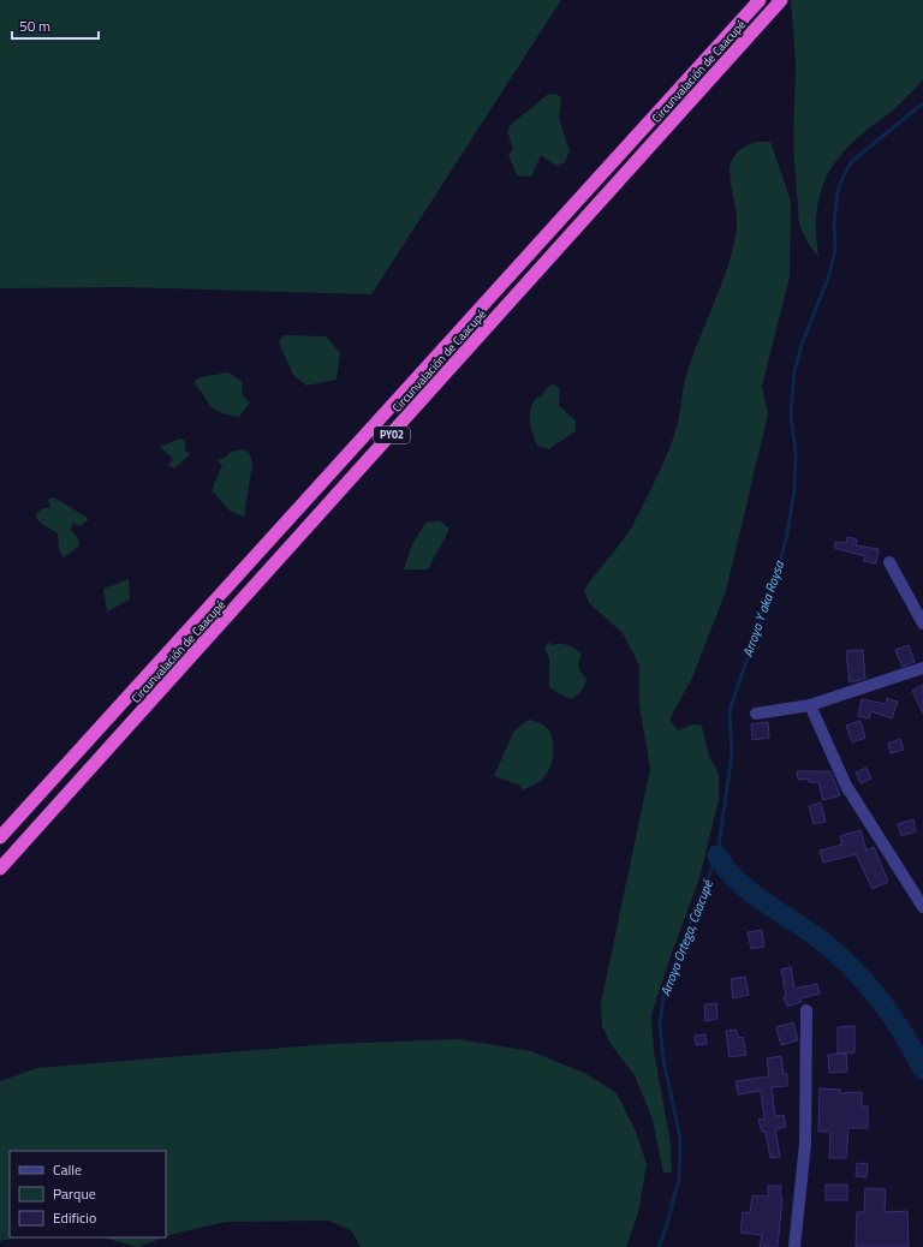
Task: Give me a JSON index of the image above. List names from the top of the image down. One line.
{"streets":{"highway":["Circunvalación de Caacupé","PY02"]},"water":["Arroyo Y aka Roysa","Arroyo Ortega, Caacupé"],"legend":["Calle","Parque","Edificio"],"scale_bar":"50 m"}
